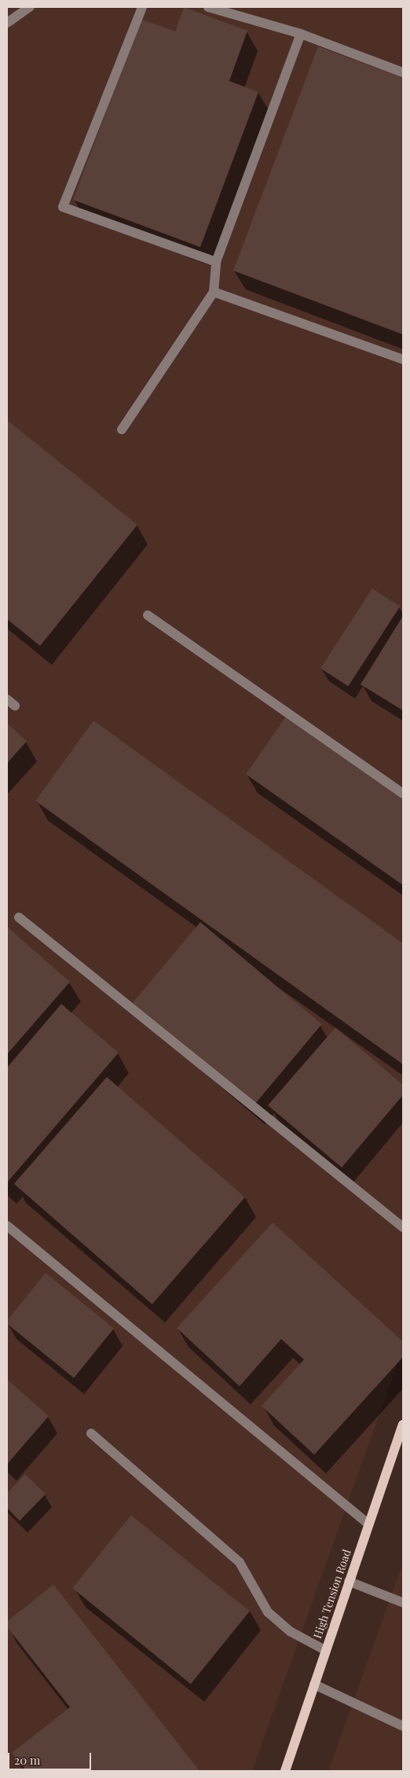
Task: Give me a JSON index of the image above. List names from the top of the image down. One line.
{"streets":{"main road":["High Tension Road"]},"scale_bar":"20 m"}
